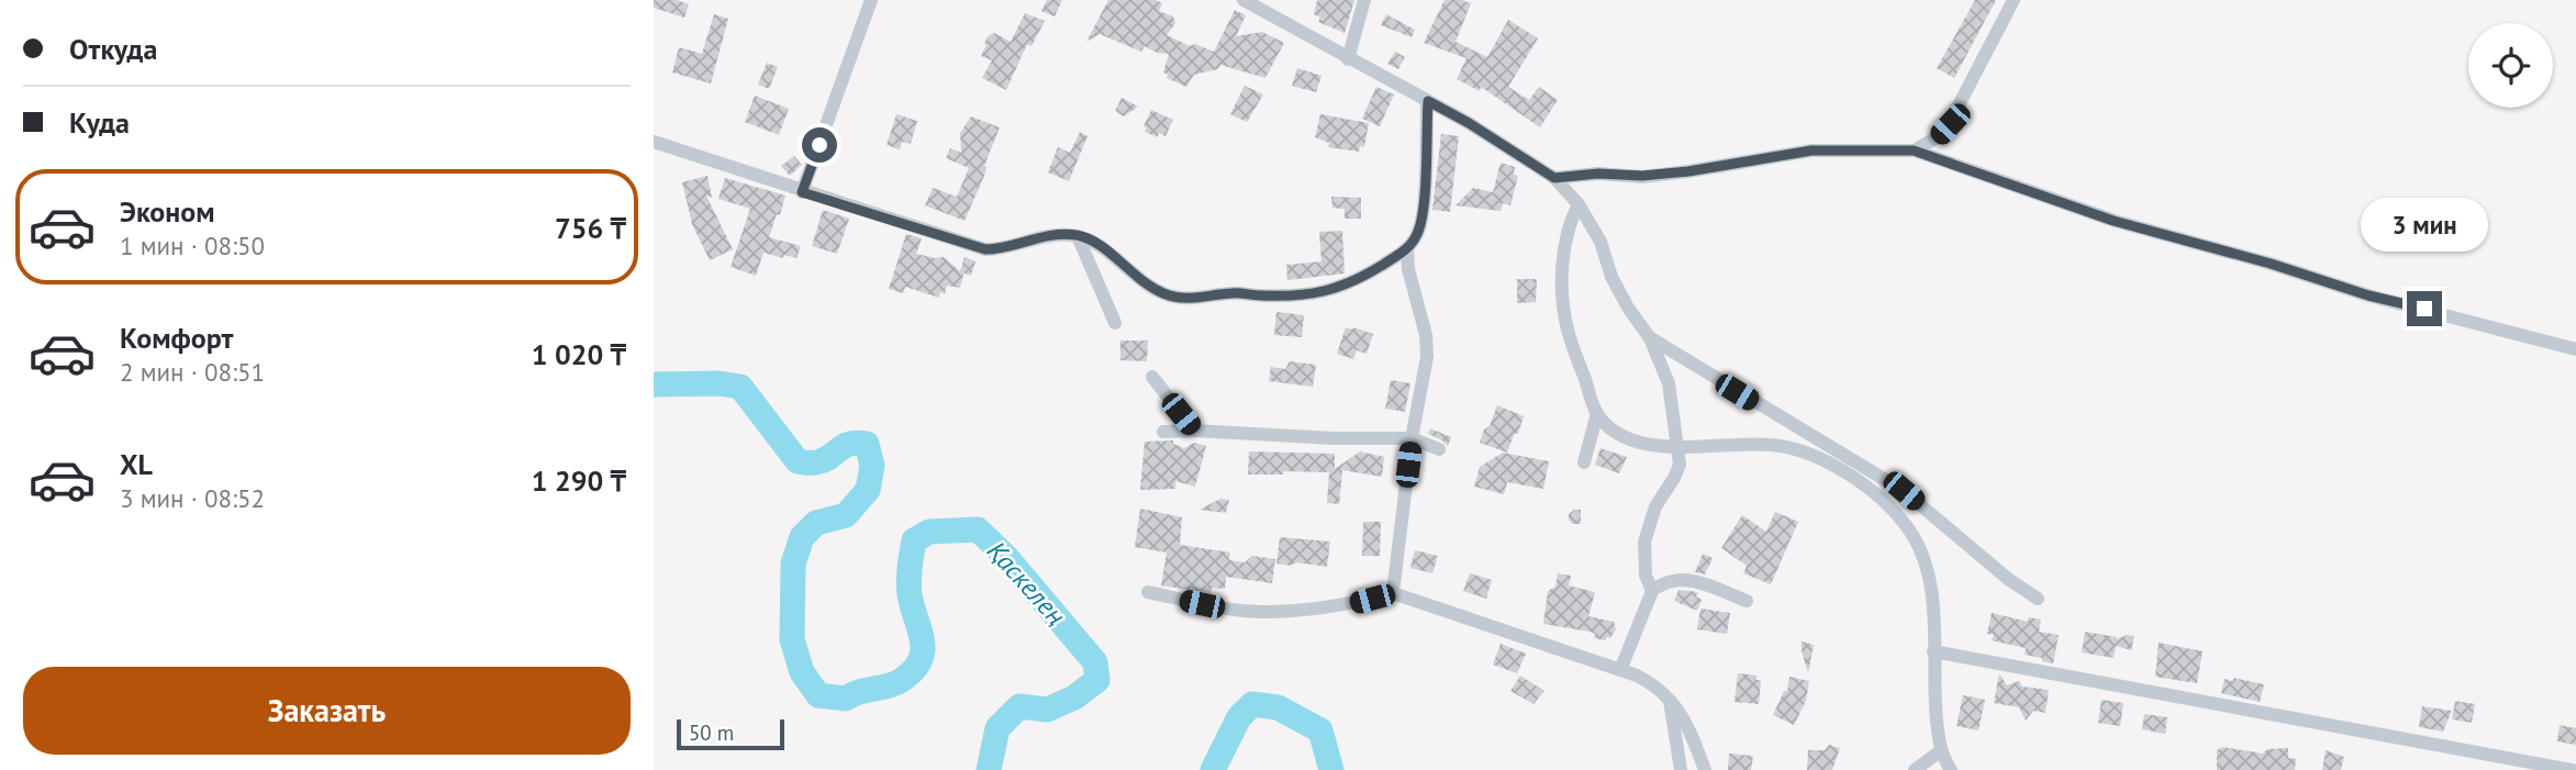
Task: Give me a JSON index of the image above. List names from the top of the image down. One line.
{"water":["Қаскелең"],"scale_bar":"50 m","page":{"banner":["Откуда","Куда"],"list":[{"name":"Эконом","note":"1 мин · 08:50","value":"756 ₸"},{"name":"Комфорт","note":"2 мин · 08:51","value":"1 020 ₸"},{"name":"XL","note":"3 мин · 08:52","value":"1 290 ₸"}],"bubble":"3 мин","buttons":"Заказать","scale":"50 m"}}
